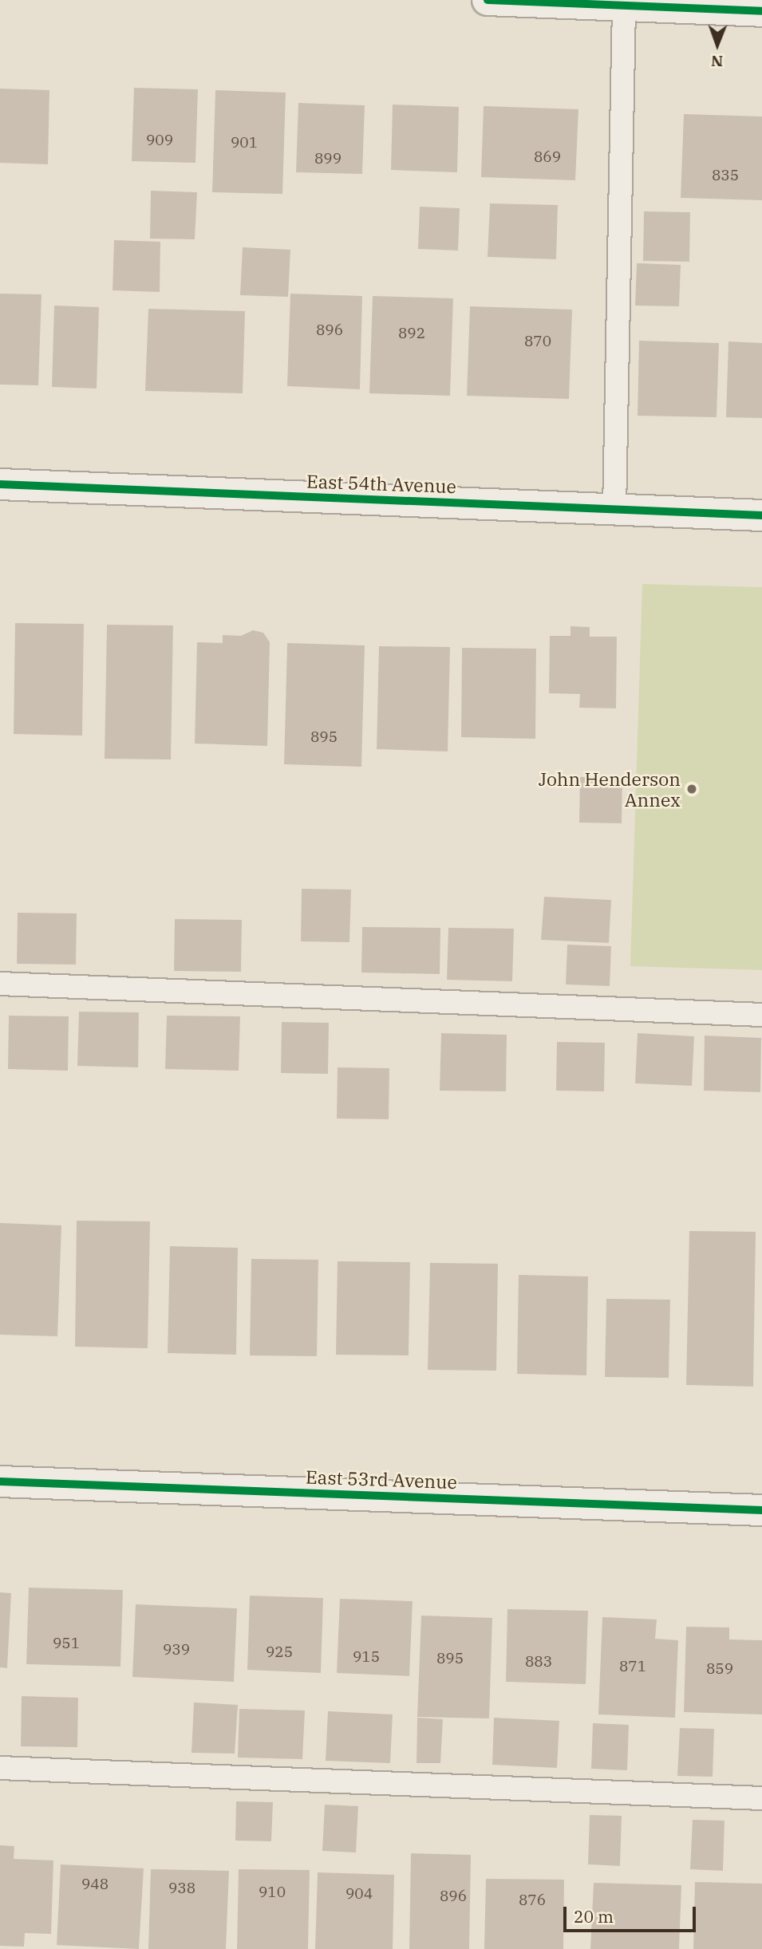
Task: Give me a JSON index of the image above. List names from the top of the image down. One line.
{"streets":{"street":["East 54th Avenue","East 53rd Avenue"]},"places":["John Henderson Annex"],"house_numbers":["909","901","869","899","835","896","892","870","895","951","939","925","915","895","883","871","859","948","938","910","904","896","876"],"scale_bar":"20 m","north":"bottom"}
